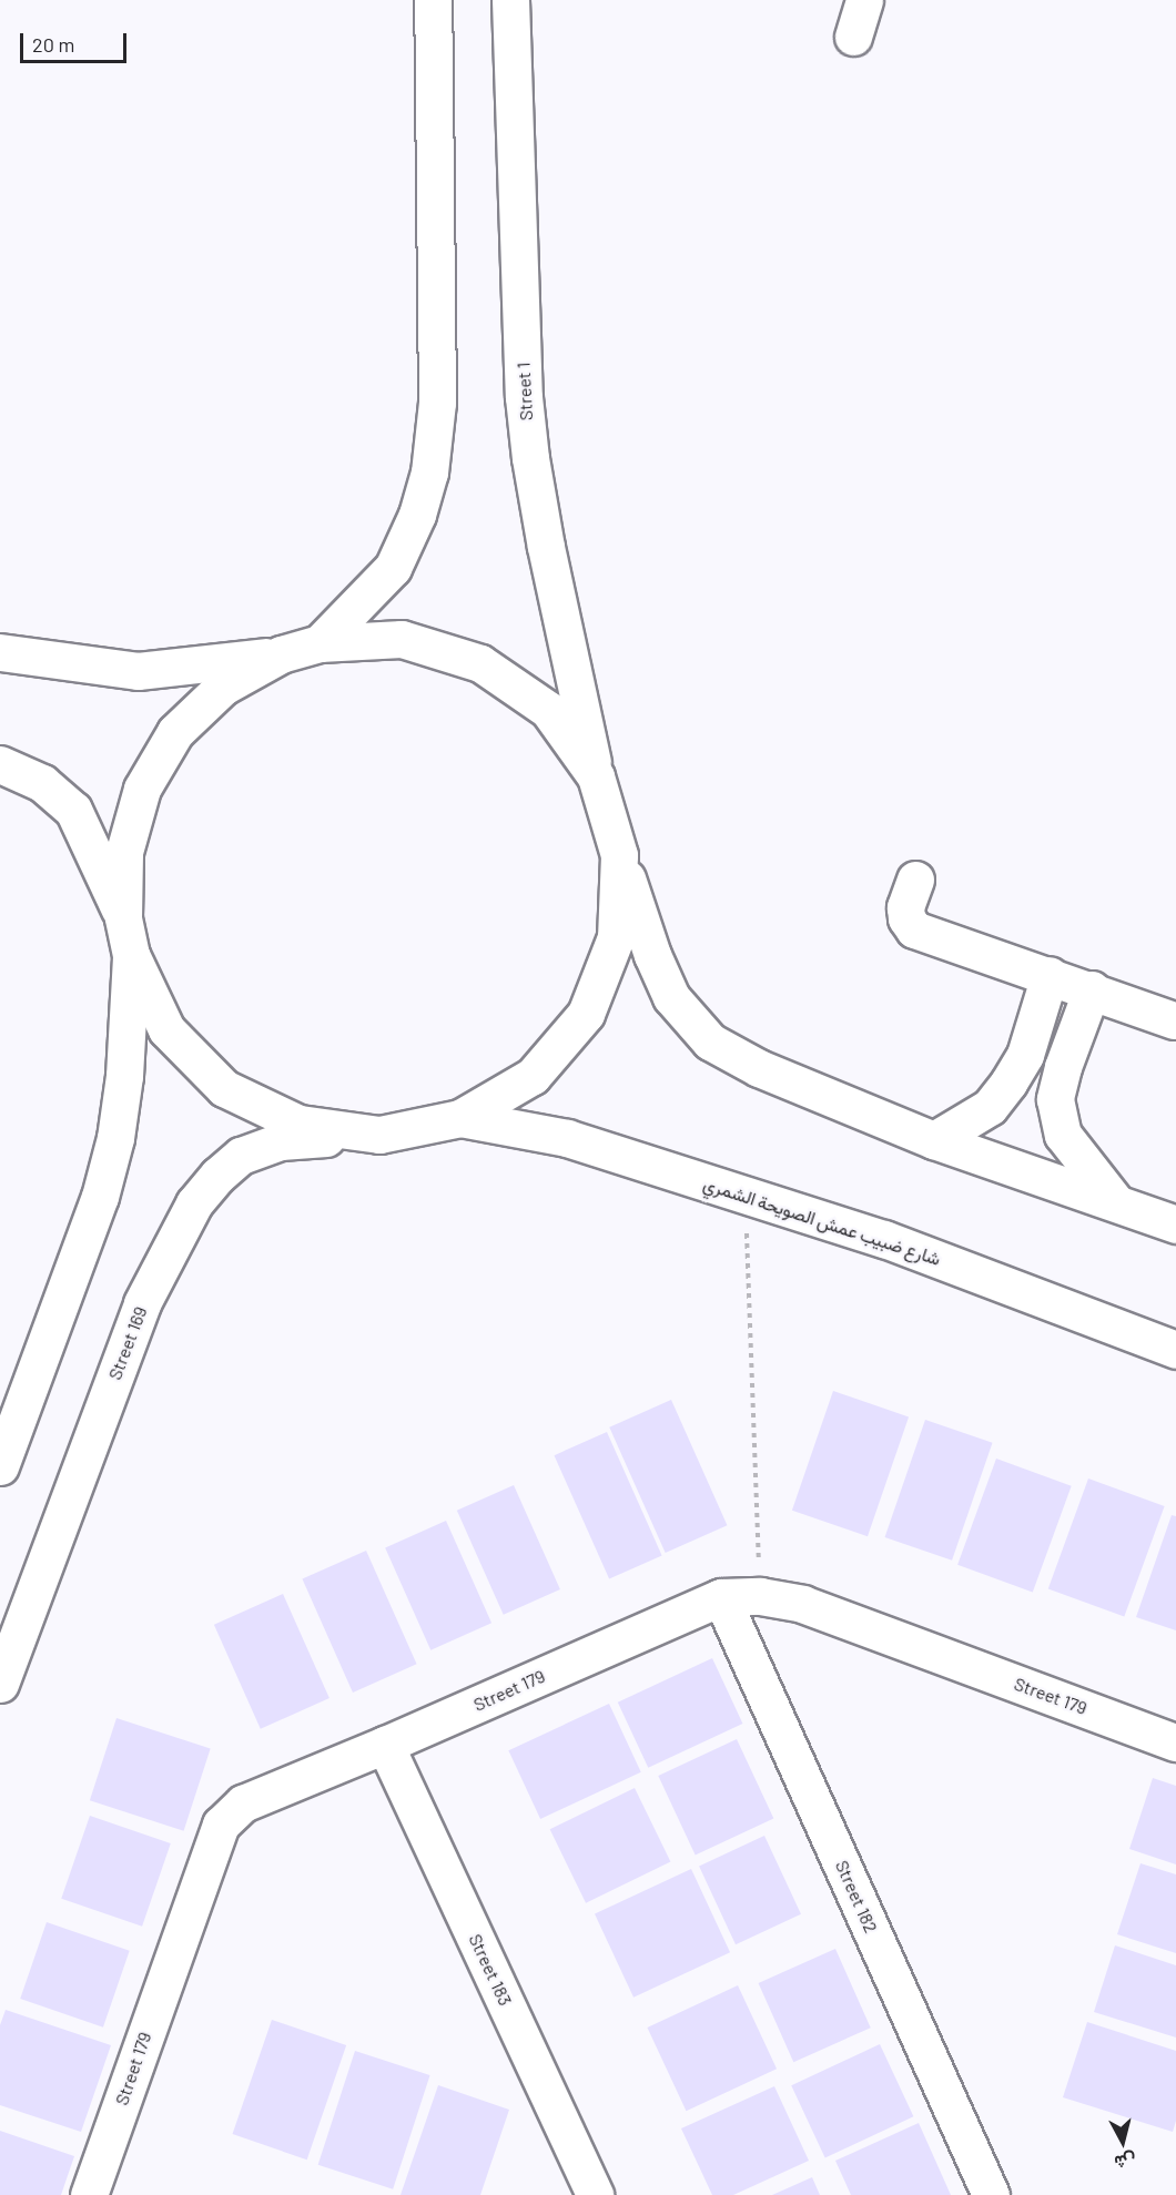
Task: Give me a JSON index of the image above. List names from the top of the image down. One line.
{"streets":{"street":["Street 1","شارع ضبيب عمش الصويحة الشمري","Street 169","Street 179","Street 182","Street 183"]},"crossings":[["Street 179","Street 182"],["Street 179","Street 183"]],"scale_bar":"20 m","north":"bottom"}
